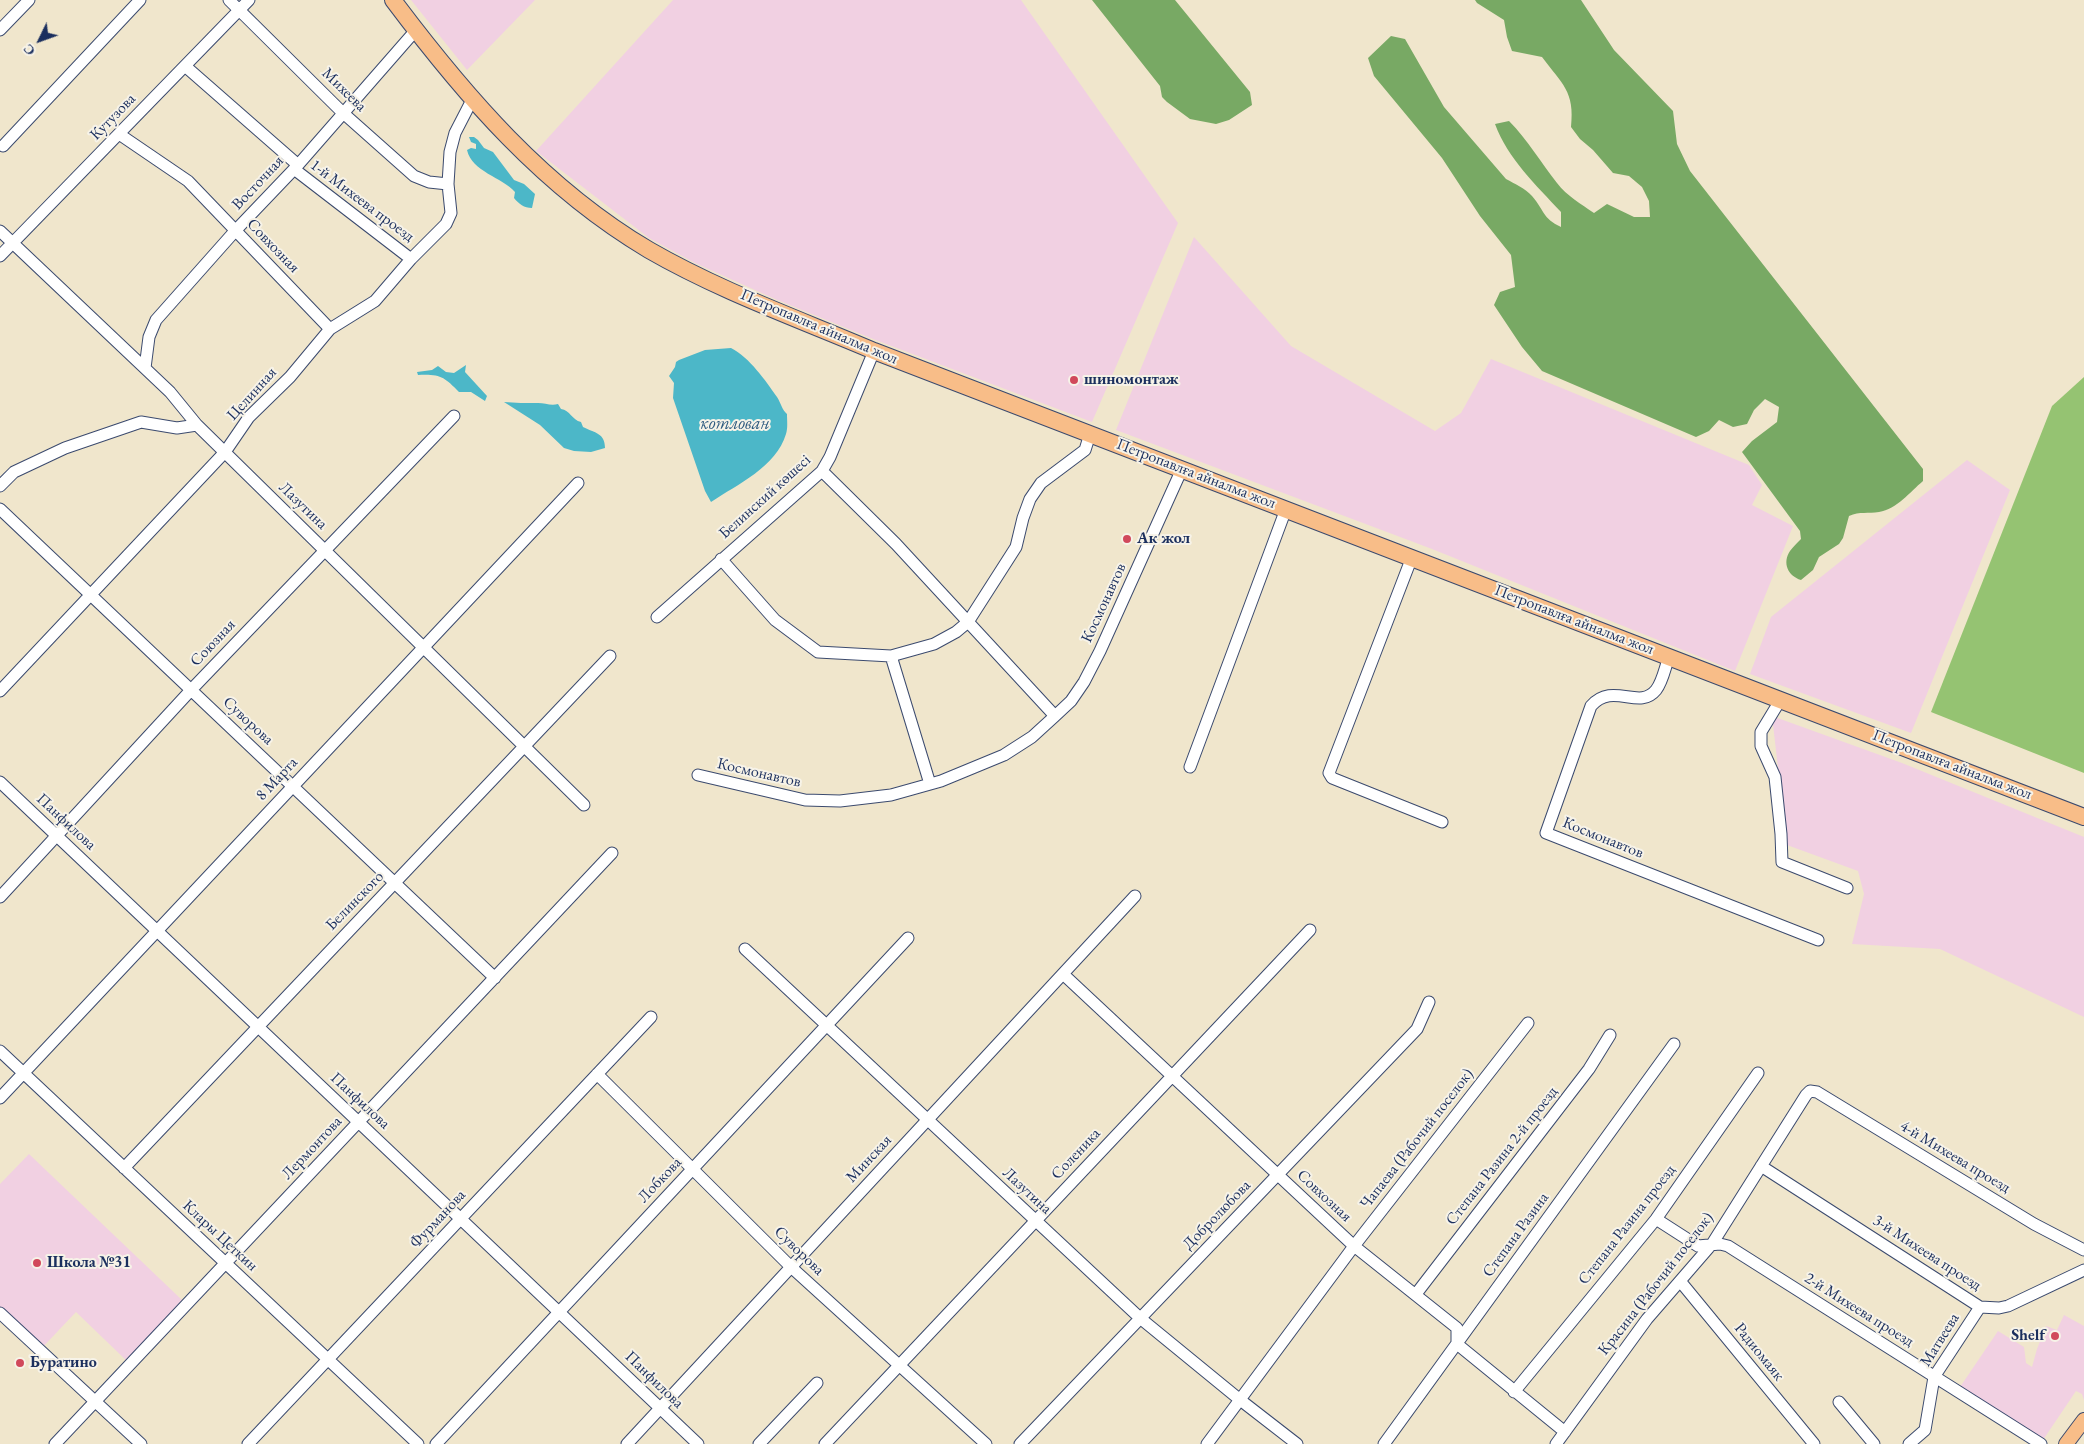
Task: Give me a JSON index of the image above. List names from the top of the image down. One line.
{"streets":{"highway":["Петропавлға айналма жол"],"street":["Михеева","Кутузова","Восточная","1-й Михеева проезд","Совхозная","Целинная","Белинский көшесі","Лазутина","Космонавтов","Союзная","Суворова","8 Марта","Панфилова","Белинского","Чапаева (Рабочий поселок)","Лермонтова","Соленика","Степана Разина 2-й проезд","4-й Михеева проезд","Минская","Лобкова","Добролюбова","Фурманова","Степана Разина проезд","Степана Разина","Клары Цеткин","3-й Михеева проезд","Красина (Рабочий поселок)","2-й Михеева проезд","Матвеева","Радиомаяк"]},"crossings":[["Михеева","Кутузова"],["Михеева","Восточная"],["Михеева","Целинная"],["Кутузова","1-й Михеева проезд"],["Кутузова","Совхозная"],["Кутузова","Лазутина"],["Восточная","1-й Михеева проезд"],["Восточная","Совхозная"],["Восточная","Петропавлға айналма жол"],["Восточная","Лазутина"],["1-й Михеева проезд","Целинная"],["Совхозная","Целинная"],["Совхозная","Чапаева (Рабочий поселок)"],["Совхозная","Соленика"],["Совхозная","Степана Разина 2-й проезд"],["Совхозная","Минская"],["Совхозная","Добролюбова"],["Совхозная","Степана Разина"],["Петропавлға айналма жол","Целинная"],["Петропавлға айналма жол","Белинский көшесі"],["Петропавлға айналма жол","Космонавтов"],["Целинная","Лазутина"],["Целинная","Суворова"],["Лазутина","Союзная"],["Лазутина","8 Марта"],["Лазутина","Белинского"],["Лазутина","Чапаева (Рабочий поселок)"],["Лазутина","Соленика"],["Лазутина","Минская"],["Лазутина","Лобкова"],["Лазутина","Добролюбова"],["Союзная","Суворова"],["Союзная","Панфилова"],["Суворова","8 Марта"],["Суворова","Белинского"],["Суворова","Лермонтова"],["Суворова","Соленика"],["Суворова","Минская"],["Суворова","Лобкова"],["Суворова","Фурманова"],["8 Марта","Панфилова"],["8 Марта","Клары Цеткин"],["Панфилова","Белинского"],["Панфилова","Лермонтова"],["Панфилова","Минская"],["Панфилова","Лобкова"],["Панфилова","Фурманова"],["Белинского","Клары Цеткин"],["Лермонтова","Клары Цеткин"],["4-й Михеева проезд","Красина (Рабочий поселок)"],["Фурманова","Клары Цеткин"],["Степана Разина проезд","2-й Михеева проезд"],["3-й Михеева проезд","Красина (Рабочий поселок)"],["3-й Михеева проезд","Матвеева"],["Красина (Рабочий поселок)","2-й Михеева проезд"],["Красина (Рабочий поселок)","Радиомаяк"],["2-й Михеева проезд","Матвеева"]],"water":["котлован"],"places":["шиномонтаж","Ак жол","Школа №31","Shelf","Буратино"],"north":"bottom left"}
